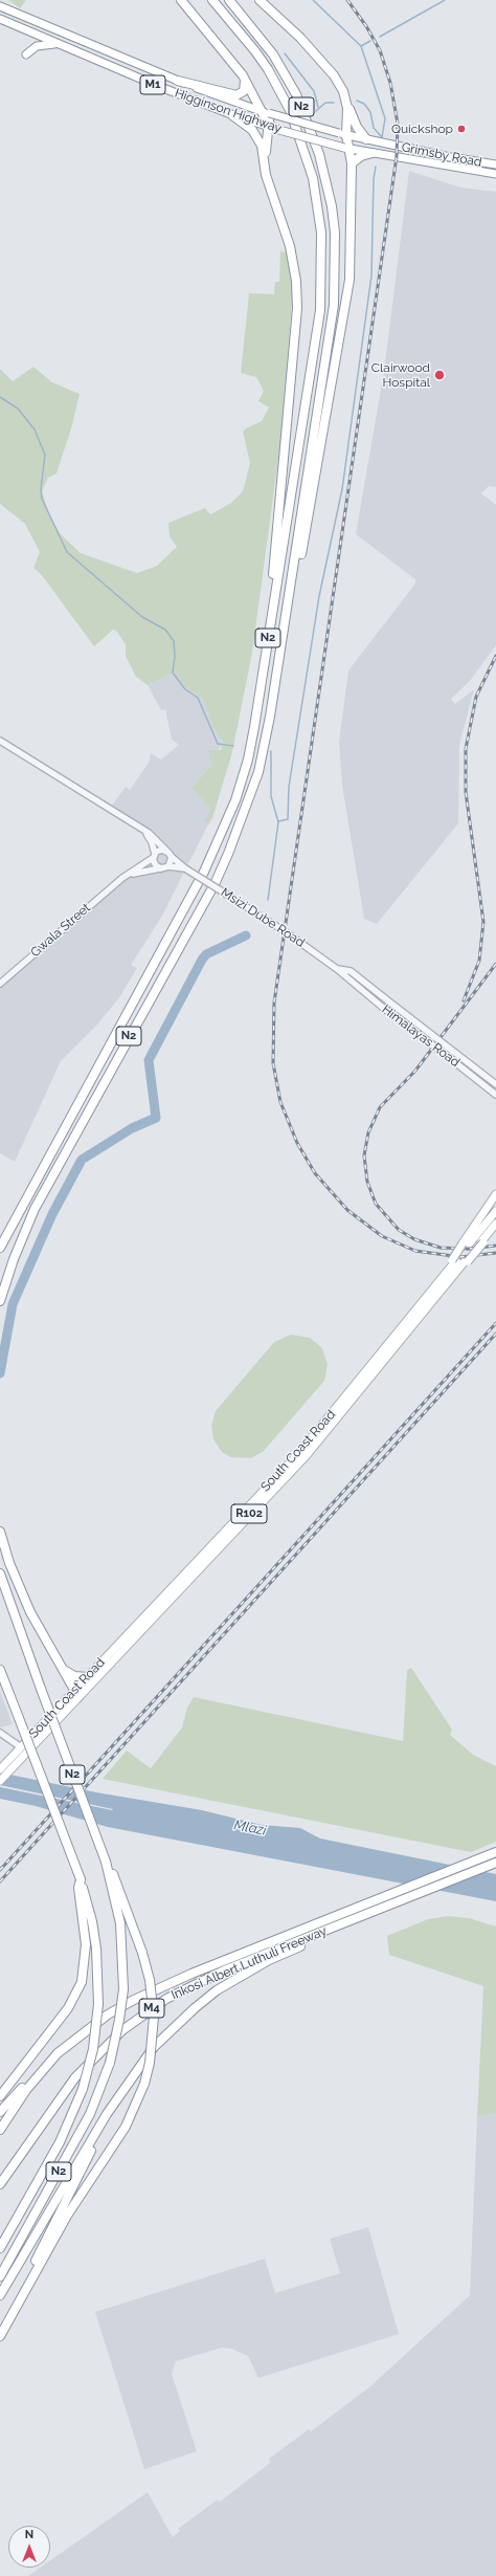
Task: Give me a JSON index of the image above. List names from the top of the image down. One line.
{"streets":{"highway":["N2","Inkosi Albert Luthuli Freeway","M4"],"main road":["M1","Higginson Highway","Grimsby Road","South Coast Road","R102"],"street":["Msizi Dube Road","Gwala Street","Himalayas Road"]},"crossings":[["Higginson Highway","Grimsby Road"],["Msizi Dube Road","Gwala Street"],["Msizi Dube Road","Himalayas Road"]],"water":["Mlazi"],"places":["Quickshop","Clairwood Hospital"],"north":"top"}
